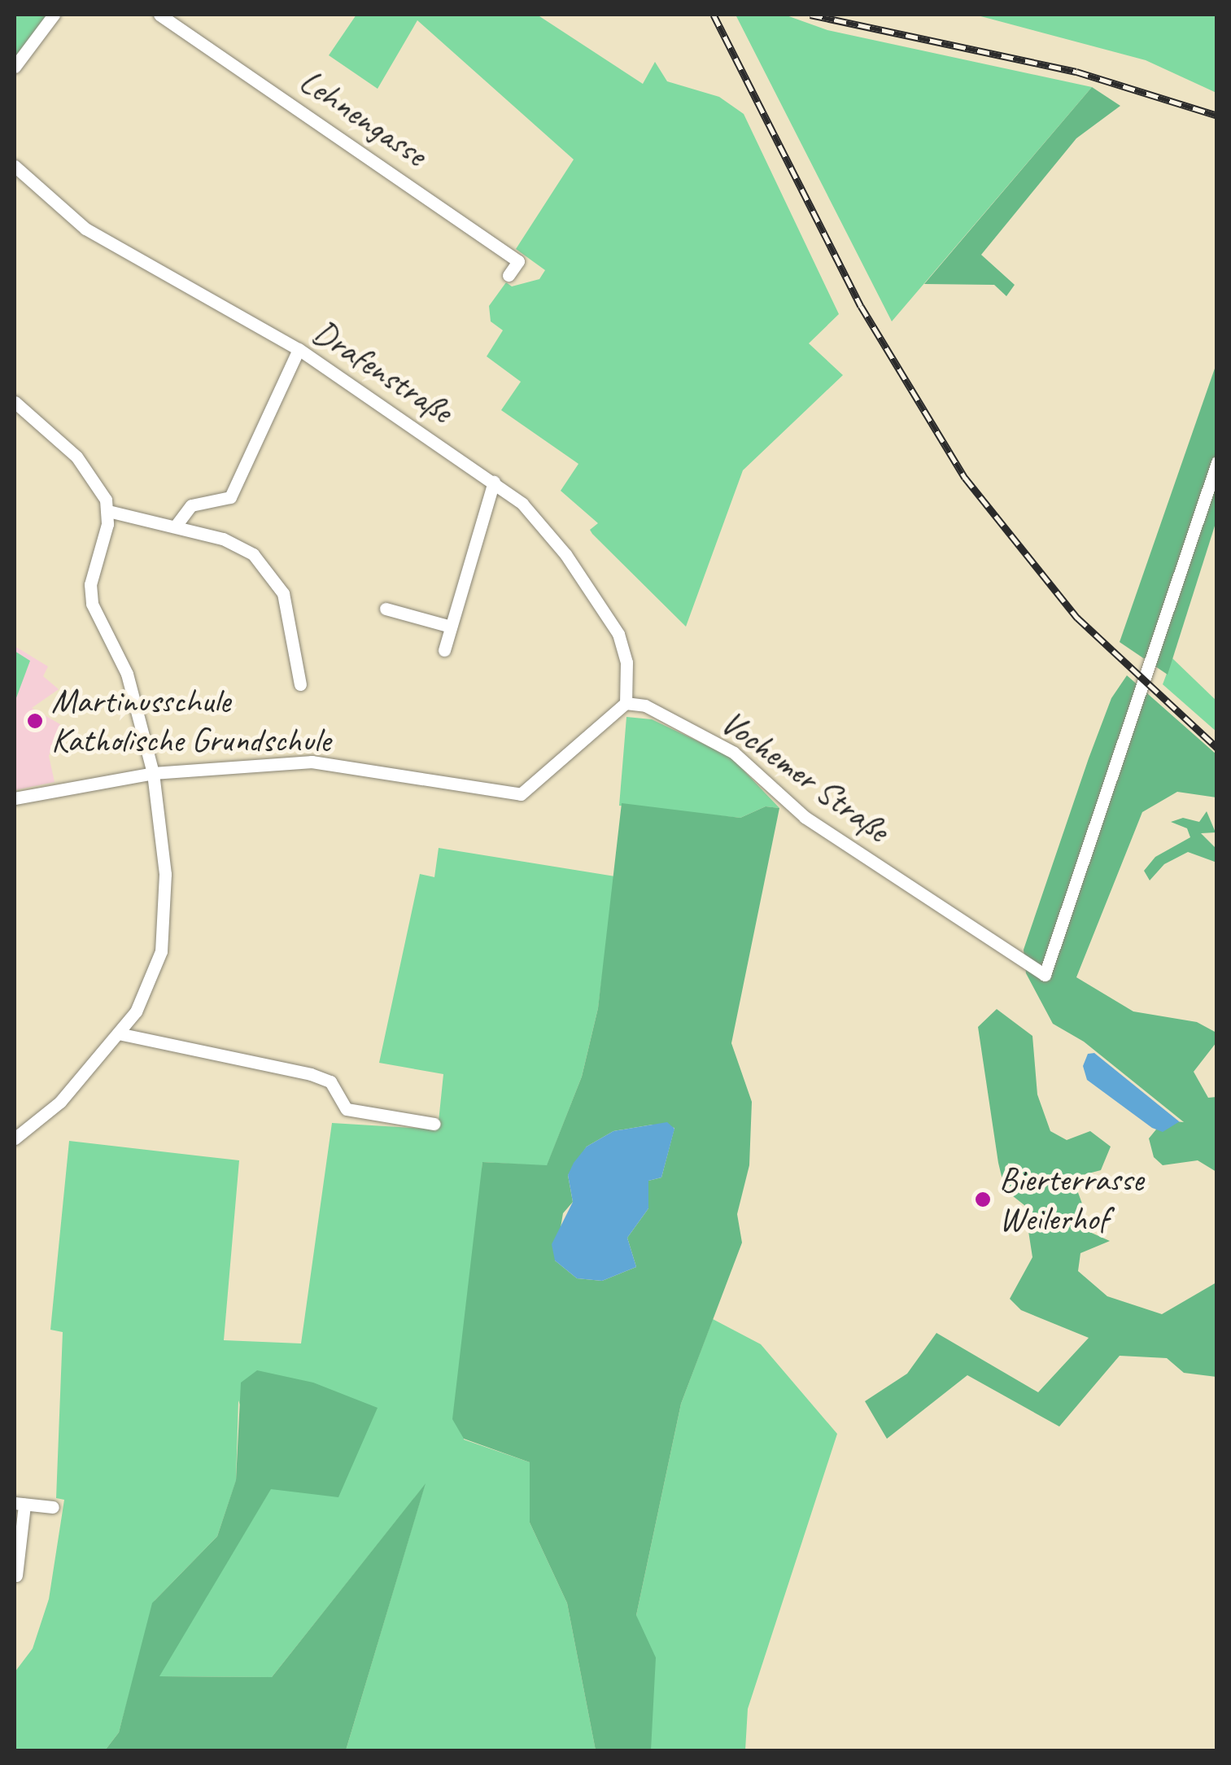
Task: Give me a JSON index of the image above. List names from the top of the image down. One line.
{"streets":{"street":["Lehnengasse","Drafenstraße","Vochemer Straße"]},"crossings":[["Drafenstraße","Vochemer Straße"]],"places":["Martinusschule Katholische Grundschule","Bierterrasse Weilerhof"]}
